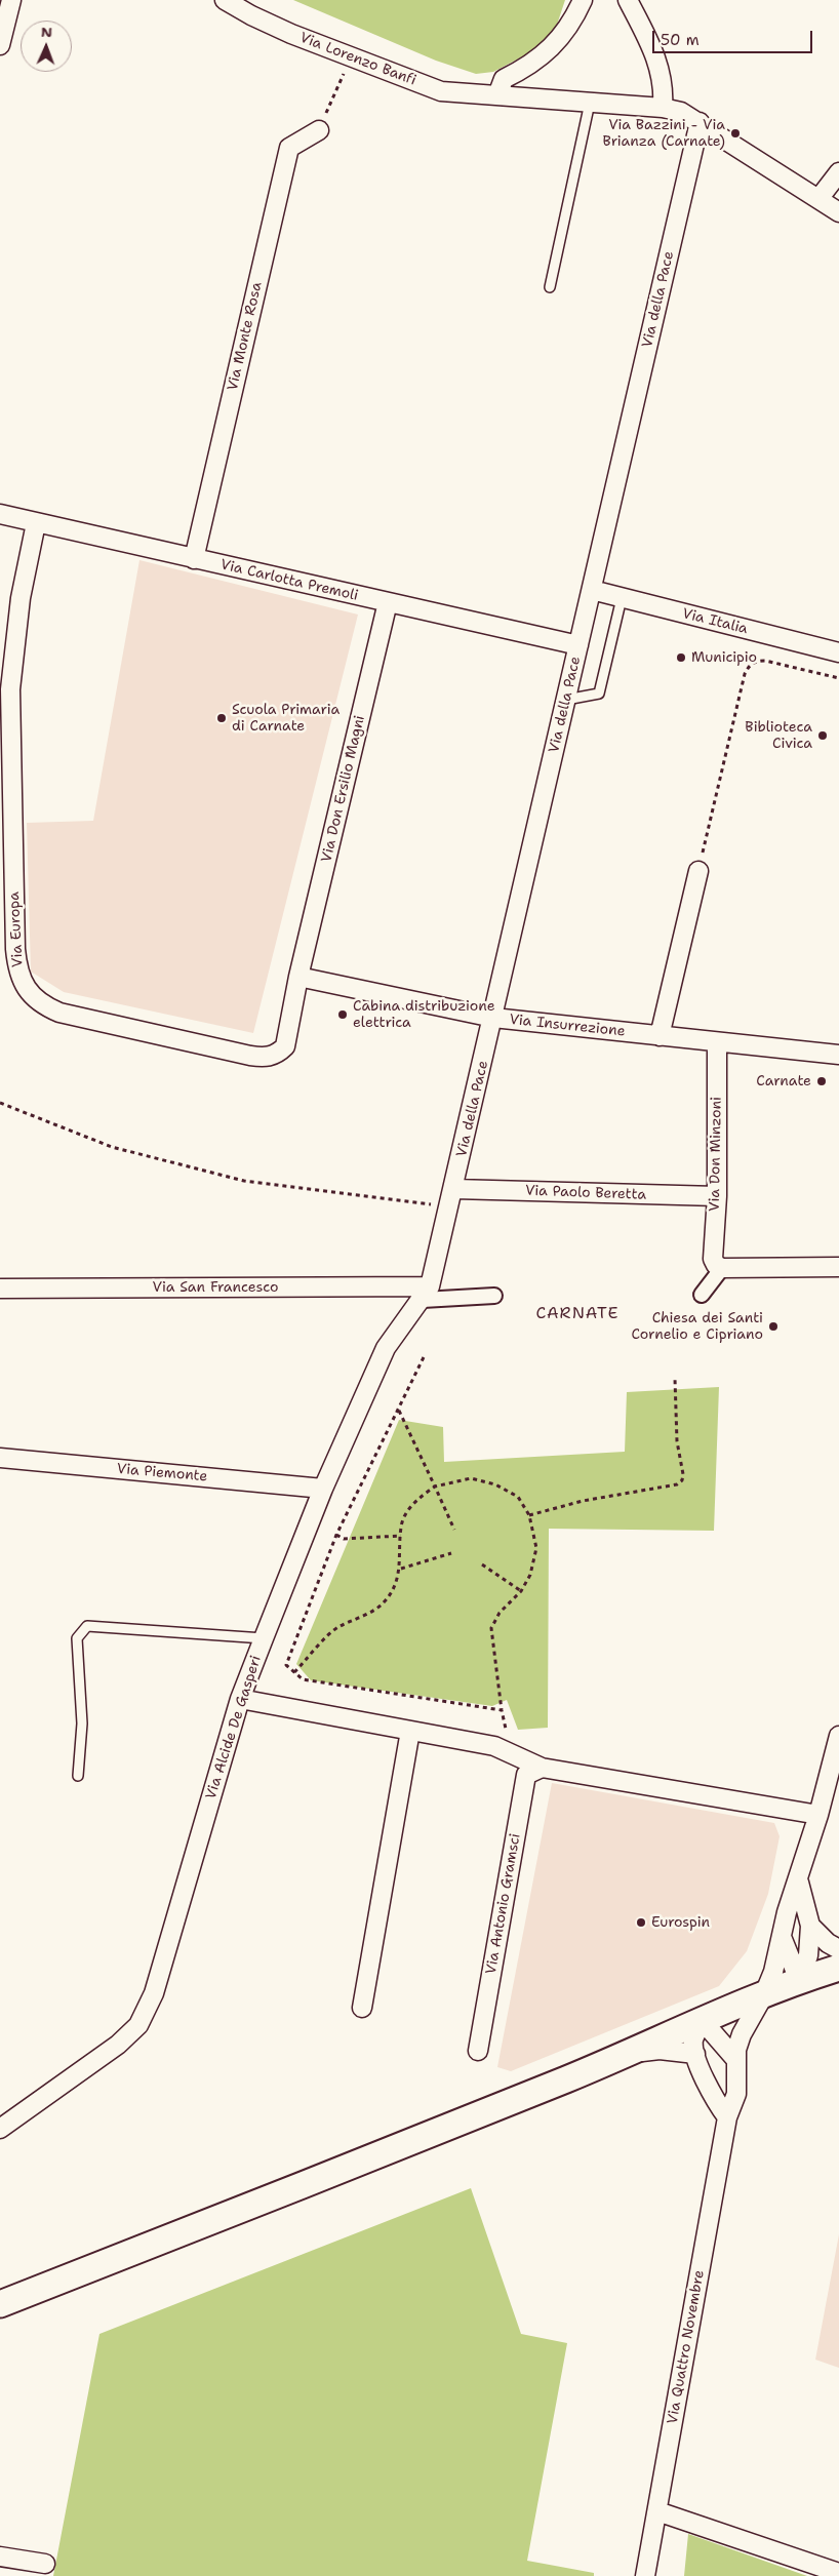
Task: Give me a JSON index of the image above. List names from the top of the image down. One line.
{"streets":{"street":["Via Lorenzo Banfi","Via della Pace","Via Monte Rosa","Via Carlotta Premoli","Via Italia","Via Don Ersilio Magni","Via Europa","Via Insurrezione","Via Don Minzoni","Via Paolo Beretta","Via San Francesco","Via Piemonte","Via Alcide De Gasperi","Via Antonio Gramsci","Via Quattro Novembre"]},"crossings":[["Via Lorenzo Banfi","Via della Pace"],["Via della Pace","Via Carlotta Premoli"],["Via della Pace","Via Italia"],["Via della Pace","Via Insurrezione"],["Via della Pace","Via Paolo Beretta"],["Via della Pace","Via San Francesco"],["Via della Pace","Via Alcide De Gasperi"],["Via Monte Rosa","Via Carlotta Premoli"],["Via Carlotta Premoli","Via Don Ersilio Magni"],["Via Carlotta Premoli","Via Europa"],["Via Don Ersilio Magni","Via Europa"],["Via Don Ersilio Magni","Via Insurrezione"],["Via Europa","Via Insurrezione"],["Via Insurrezione","Via Don Minzoni"],["Via Don Minzoni","Via Paolo Beretta"],["Via San Francesco","Via Alcide De Gasperi"],["Via Piemonte","Via Alcide De Gasperi"]],"districts":["CARNATE"],"places":["Via Bazzini - Via Brianza (Carnate)","Municipio","Scuola Primaria di Carnate","Biblioteca Civica","Cabina distribuzione elettrica","Carnate","Chiesa dei Santi Cornelio e Cipriano","Eurospin"],"scale_bar":"50 m","north":"top"}
